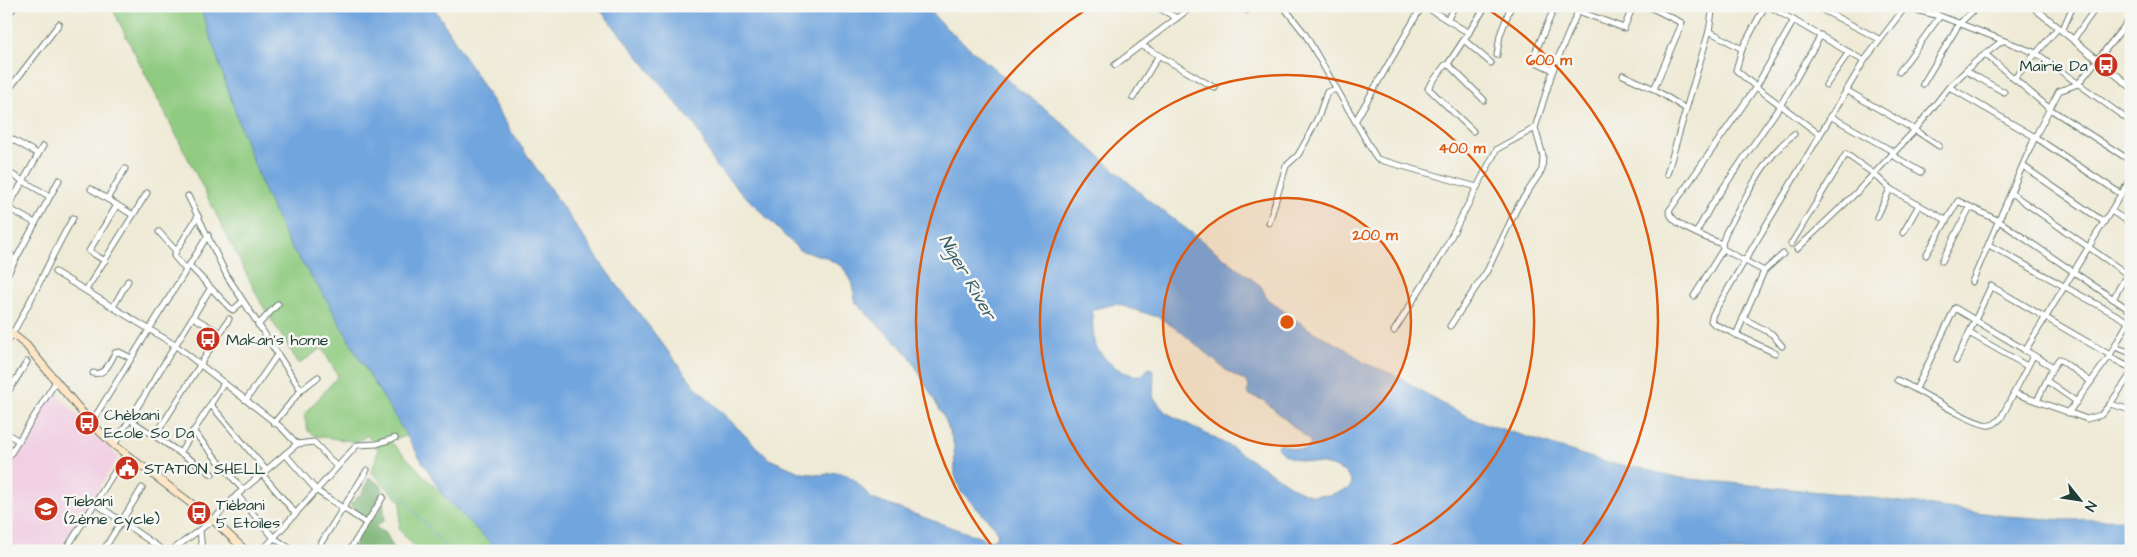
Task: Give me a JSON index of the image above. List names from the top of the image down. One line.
{"water":["Niger River"],"places":{"bus stop":["Mairie Da","Makan's home","Chèbani Ecole So Da","Tièbani 5 Etoiles"],"public building":["STATION SHELL"],"school or university":["Tiebani (2ème cycle)"]},"north":"bottom right","rings":["600 m","400 m","200 m"]}
